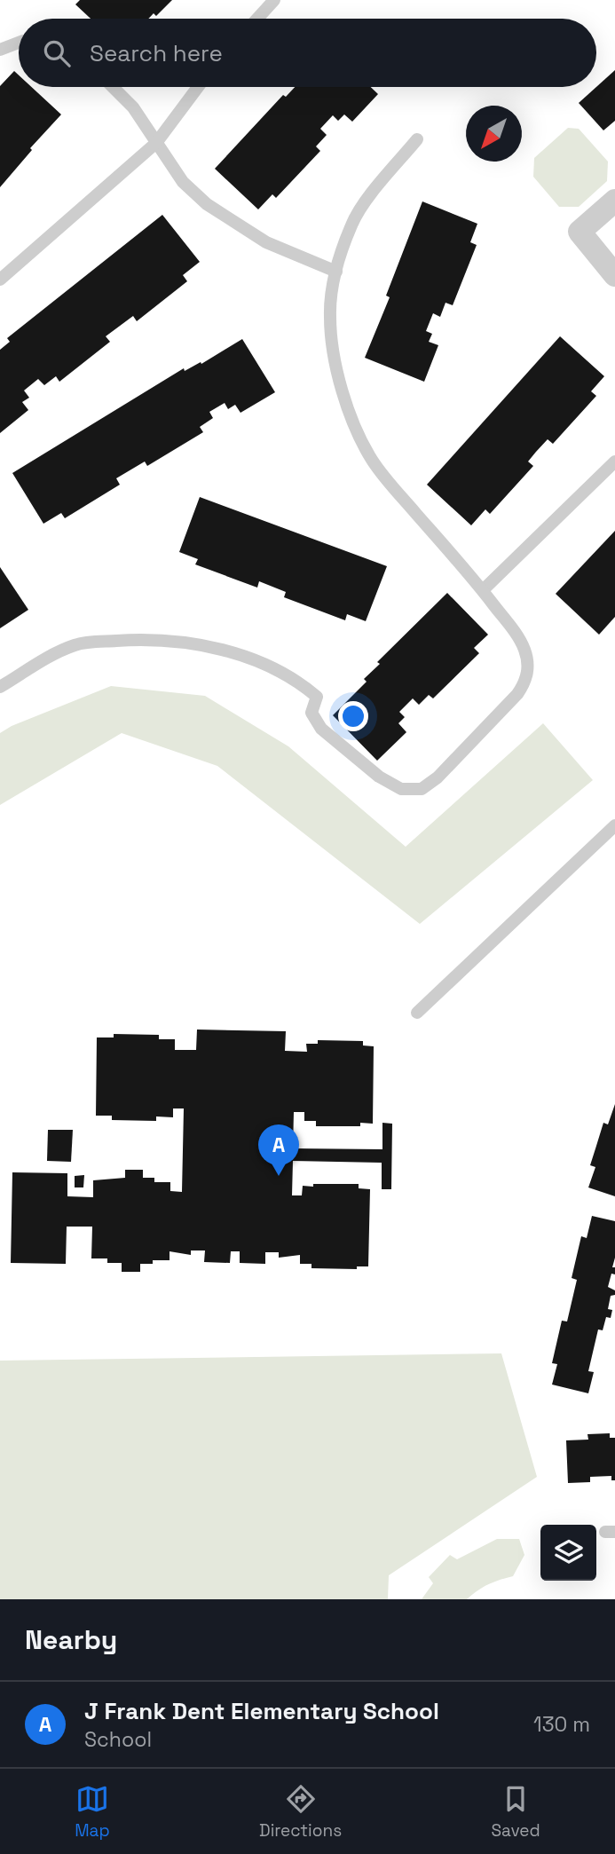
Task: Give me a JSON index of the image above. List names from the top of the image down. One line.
{"north":"bottom left","page":{"search":"Search here","pins":"A","heading":"Nearby","list":[{"mark":"A","name":"J Frank Dent Elementary School","note":"School","value":"130 m"}],"nav":["Map","Directions","Saved"]}}
